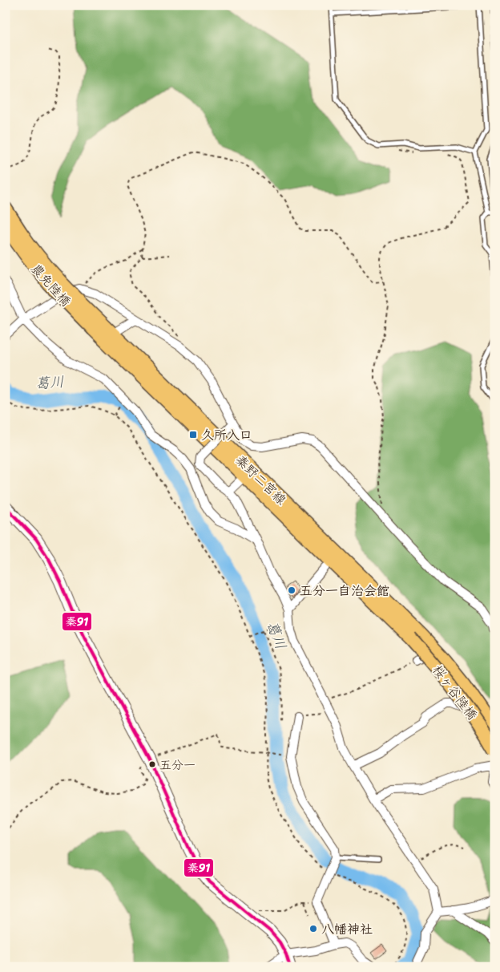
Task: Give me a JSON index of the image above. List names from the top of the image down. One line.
{"streets":{"main road":["農免陸橋","秦野二宮線","桜ヶ谷陸橋"]},"crossings":[["農免陸橋","秦野二宮線"],["秦野二宮線","桜ヶ谷陸橋"]],"water":["葛川"],"places":{"transit":["久所入口"],"other":["五分一自治会館","五分一","八幡神社"]},"lines":["transit line 秦91"]}
